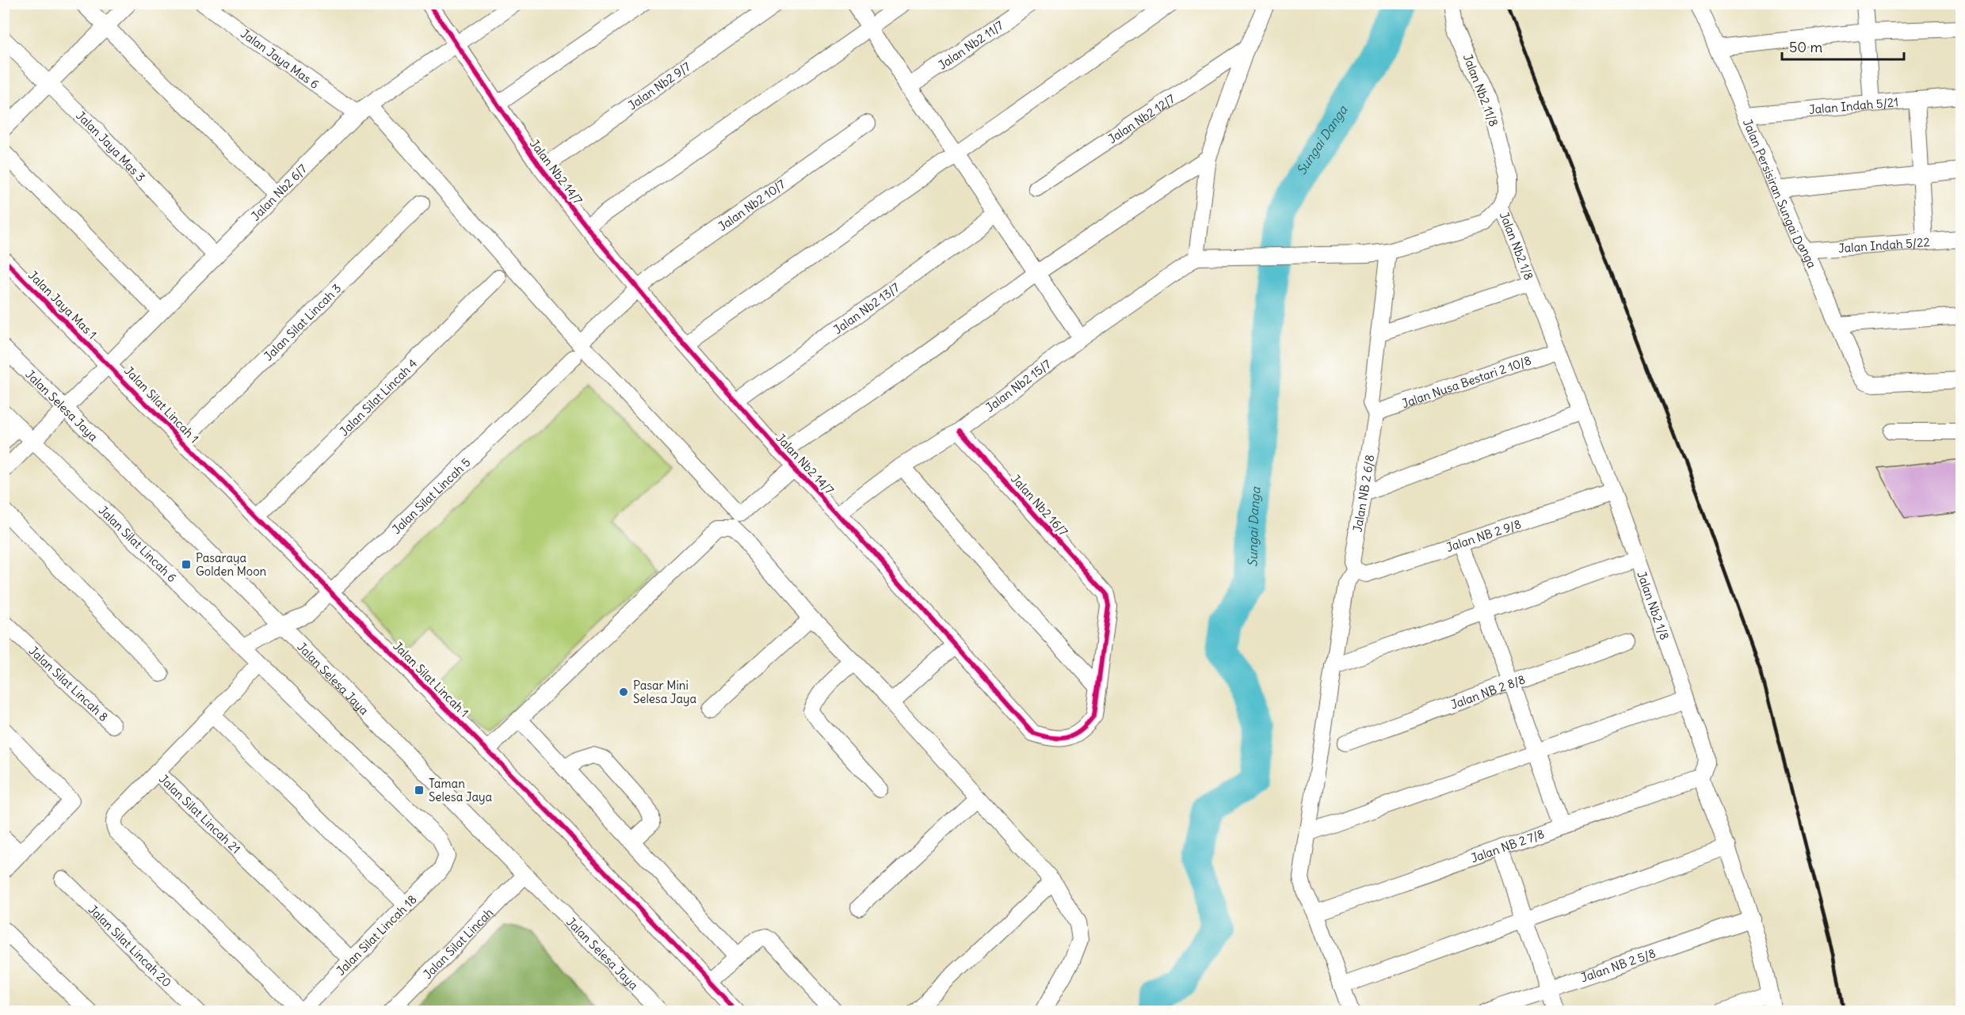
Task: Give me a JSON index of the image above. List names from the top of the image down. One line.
{"streets":{"street":["Jalan Nb2 11/7","Jalan Jaya Mas 6","Jalan Nb2 9/7","Jalan Nb2 11/8","Jalan Indah 5/21","Jalan Nb2 12/7","Jalan Jaya Mas 3","Jalan Nb2 14/7","Jalan Nb2 6/7","Jalan Persisiran Sungai Danga","Jalan Nb2 10/7","Jalan Indah 5/22","Jalan Nb2 1/8","Jalan Jaya Mas 1","Jalan Nb2 13/7","Jalan Silat Lincah 3","Jalan Nusa Bestari 2 10/8","Jalan Nb2 15/7","Jalan Silat Lincah 4","Jalan Selesa Jaya","Jalan Silat Lincah 1","Jalan NB 2 6/8","Jalan Silat Lincah 5","Jalan Nb2 16/7","Jalan NB 2 9/8","Jalan Silat Lincah 6","Jalan Silat Lincah 8","Jalan NB 2 8/8","Jalan Silat Lincah 21","Jalan NB 2 7/8","Jalan Silat Lincah 18","Jalan Silat Lincah","Jalan Silat Lincah 20","Jalan NB 2 5/8"]},"crossings":[["Jalan Jaya Mas 6","Jalan Nb2 6/7"],["Jalan Nb2 9/7","Jalan Nb2 14/7"],["Jalan Nb2 11/8","Jalan Nb2 1/8"],["Jalan Indah 5/21","Jalan Persisiran Sungai Danga"],["Jalan Jaya Mas 3","Jalan Nb2 6/7"],["Jalan Nb2 14/7","Jalan Nb2 6/7"],["Jalan Nb2 14/7","Jalan Nb2 10/7"],["Jalan Nb2 14/7","Jalan Nb2 13/7"],["Jalan Nb2 14/7","Jalan Nb2 15/7"],["Jalan Nb2 14/7","Jalan Nb2 16/7"],["Jalan Nb2 6/7","Jalan Jaya Mas 1"],["Jalan Nb2 6/7","Jalan Selesa Jaya"],["Jalan Nb2 6/7","Jalan Silat Lincah 1"],["Jalan Nb2 6/7","Jalan Silat Lincah 6"],["Jalan Persisiran Sungai Danga","Jalan Indah 5/22"],["Jalan Nb2 1/8","Jalan Nusa Bestari 2 10/8"],["Jalan Nb2 1/8","Jalan NB 2 9/8"],["Jalan Nb2 1/8","Jalan NB 2 7/8"],["Jalan Jaya Mas 1","Jalan Silat Lincah 1"],["Jalan Silat Lincah 3","Jalan Silat Lincah 1"],["Jalan Nusa Bestari 2 10/8","Jalan NB 2 6/8"],["Jalan Nb2 15/7","Jalan Nb2 16/7"],["Jalan Silat Lincah 4","Jalan Silat Lincah 1"],["Jalan Selesa Jaya","Jalan Silat Lincah 5"],["Jalan Selesa Jaya","Jalan Silat Lincah"],["Jalan Silat Lincah 1","Jalan Silat Lincah 5"],["Jalan NB 2 6/8","Jalan NB 2 9/8"],["Jalan Silat Lincah 6","Jalan Silat Lincah 21"],["Jalan Silat Lincah 6","Jalan Silat Lincah 18"],["Jalan Silat Lincah 21","Jalan Silat Lincah 18"]],"water":["Sungai Danga"],"places":{"transit":["Pasaraya Golden Moon","Taman Selesa Jaya"],"other":["Pasar Mini Selesa Jaya"]},"scale_bar":"50 m"}
